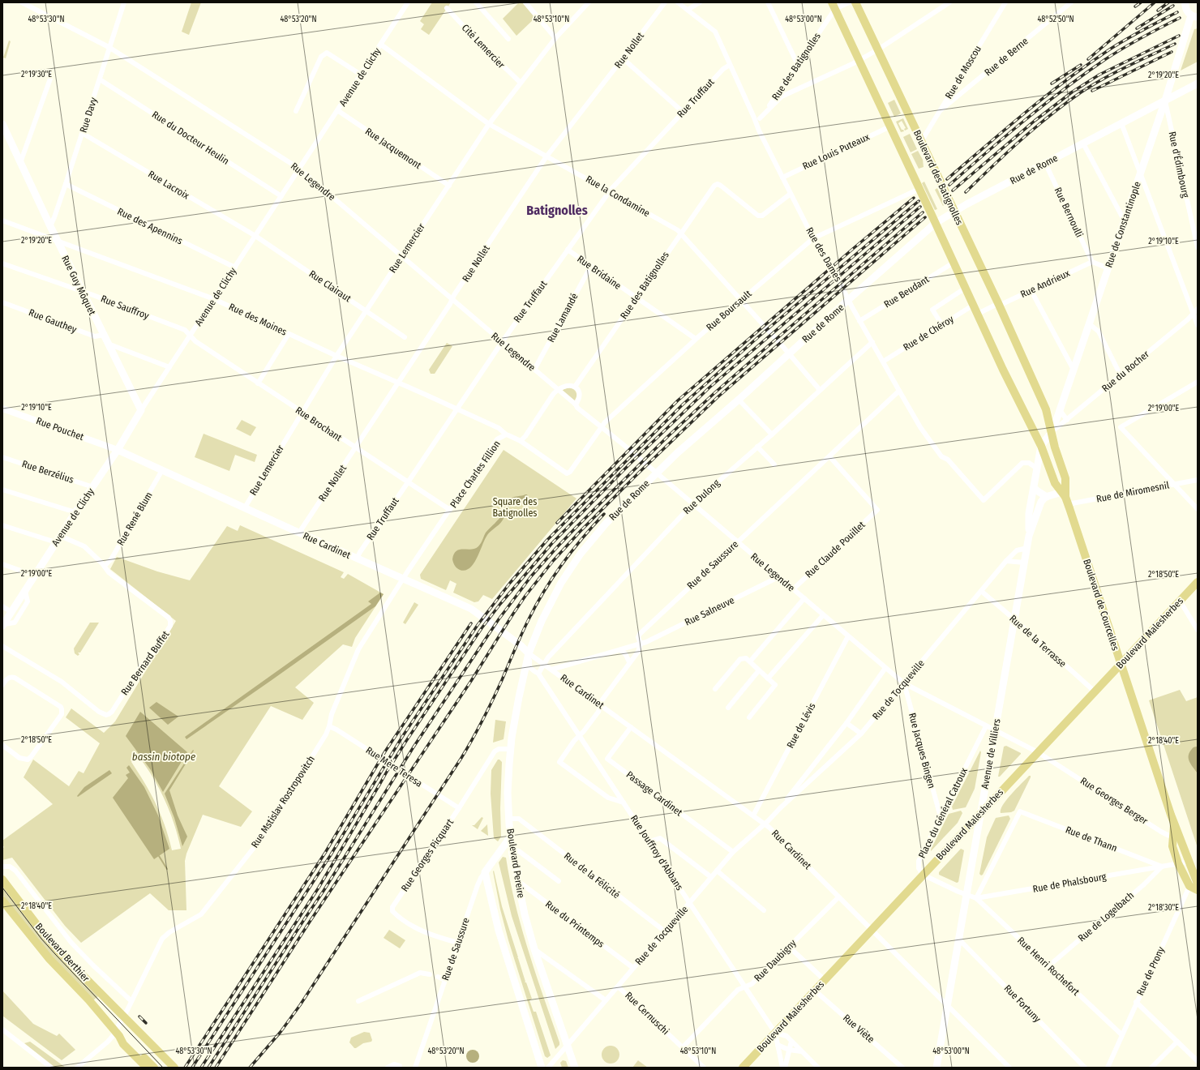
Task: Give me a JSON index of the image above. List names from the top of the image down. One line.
{"streets":{"main road":["Avenue de Clichy","Rue de Rome","Boulevard des Batignolles","Rue de Constantinople","Rue Guy Môquet","Rue Cardinet","Rue de Saussure","Boulevard de Courcelles","Boulevard Malesherbes","Avenue de Villiers","Boulevard Pereire","Boulevard Berthier"],"street":["Cité Lemercier","Rue Nollet","Rue de Berne","Rue des Batignolles","Rue de Moscou","Rue Truffaut","Rue Davy","Rue du Docteur Heulin","Rue Jacquemont","Rue Louis Puteaux","Rue d'Édimbourg","Rue Legendre","Rue Lacroix","Rue la Condamine","Rue Bernoulli","Rue des Apennins","Rue Lemercier","Rue des Dames","Rue Bridaine","Rue Andrieux","Rue Clairaut","Rue Beudant","Rue Sauffroy","Rue Boursault","Rue Lamandé","Rue des Moines","Rue Gauthey","Rue de Chéroy","Rue du Rocher","Rue Brochant","Rue Pouchet","Rue Berzélius","Place Charles Fillion","Rue de Miromesnil","Rue Dulong","Rue René Blum","Rue Claude Pouillet","Rue Salneuve","Rue de la Terrasse","Rue Bernard Buffet","Rue de Tocqueville","Rue de Lévis","Rue Jacques Bingen","Rue Mère Teresa","Passage Cardinet","Rue Georges Berger","Rue Mstislav Rostropovitch","Place du Général Catroux","Rue de Thann","Rue Jouffroy d'Abbans","Rue Georges Picquart","Rue de la Félicité","Rue de Phalsbourg","Rue de Logelbach","Rue du Printemps","Rue Daubigny","Rue Henri Rochefort","Rue de Prony","Rue Fortuny","Rue Cernuschi","Rue Viète"]},"crossings":[["Cité Lemercier","Rue Lemercier"],["Rue Nollet","Rue Legendre"],["Rue Nollet","Rue la Condamine"],["Rue Nollet","Rue des Moines"],["Rue Nollet","Rue Brochant"],["Rue Nollet","Rue Cardinet"],["Rue de Berne","Rue de Moscou"],["Rue des Batignolles","Rue la Condamine"],["Rue des Batignolles","Rue des Dames"],["Rue des Batignolles","Rue Bridaine"],["Rue de Moscou","Boulevard des Batignolles"],["Avenue de Clichy","Rue du Docteur Heulin"],["Avenue de Clichy","Rue Jacquemont"],["Avenue de Clichy","Rue Legendre"],["Avenue de Clichy","Rue Lacroix"],["Avenue de Clichy","Rue la Condamine"],["Avenue de Clichy","Rue des Apennins"],["Avenue de Clichy","Rue Guy Môquet"],["Avenue de Clichy","Rue Clairaut"],["Avenue de Clichy","Rue Sauffroy"],["Avenue de Clichy","Rue des Moines"],["Avenue de Clichy","Rue Brochant"],["Avenue de Clichy","Rue Pouchet"],["Avenue de Clichy","Rue Berzélius"],["Avenue de Clichy","Rue Cardinet"],["Avenue de Clichy","Rue Bernard Buffet"],["Rue Truffaut","Rue Legendre"],["Rue Truffaut","Rue la Condamine"],["Rue Truffaut","Rue des Dames"],["Rue Truffaut","Rue Bridaine"],["Rue Truffaut","Rue des Moines"],["Rue Truffaut","Rue Brochant"],["Rue Truffaut","Rue Cardinet"],["Rue Davy","Rue du Docteur Heulin"],["Rue Davy","Rue Legendre"],["Rue Davy","Rue Lacroix"],["Rue Davy","Rue des Apennins"],["Rue Davy","Rue Guy Môquet"],["Rue Jacquemont","Rue Lemercier"],["Rue Louis Puteaux","Rue des Dames"],["Rue d'Édimbourg","Rue de Rome"],["Rue d'Édimbourg","Rue de Constantinople"],["Rue de Rome","Boulevard des Batignolles"],["Rue de Rome","Rue Legendre"],["Rue de Rome","Rue la Condamine"],["Rue de Rome","Rue Bernoulli"],["Rue de Rome","Rue de Constantinople"],["Rue de Rome","Rue des Dames"],["Rue de Rome","Rue Cardinet"],["Rue de Rome","Rue Jouffroy d'Abbans"],["Rue de Rome","Boulevard Pereire"],["Boulevard des Batignolles","Rue de Constantinople"],["Boulevard des Batignolles","Rue Andrieux"],["Boulevard des Batignolles","Rue du Rocher"],["Boulevard des Batignolles","Boulevard de Courcelles"],["Rue Legendre","Rue Lemercier"],["Rue Legendre","Rue Boursault"],["Rue Legendre","Rue Lamandé"],["Rue Legendre","Rue Dulong"],["Rue Legendre","Rue Claude Pouillet"],["Rue Legendre","Rue de Saussure"],["Rue Legendre","Rue Salneuve"],["Rue Legendre","Rue de Tocqueville"],["Rue Legendre","Rue de Lévis"],["Rue Legendre","Rue Jacques Bingen"],["Rue Legendre","Place du Général Catroux"],["Rue Lacroix","Rue Clairaut"],["Rue la Condamine","Rue Lemercier"],["Rue la Condamine","Rue Boursault"],["Rue la Condamine","Rue Dulong"],["Rue Bernoulli","Rue Andrieux"],["Rue de Constantinople","Rue du Rocher"],["Rue de Constantinople","Boulevard de Courcelles"],["Rue de Constantinople","Avenue de Villiers"],["Rue Lemercier","Rue Clairaut"],["Rue Lemercier","Rue des Moines"],["Rue Lemercier","Rue Brochant"],["Rue Lemercier","Rue Cardinet"],["Rue des Dames","Rue Beudant"],["Rue des Dames","Rue Boursault"],["Rue des Dames","Rue de Chéroy"],["Rue des Dames","Rue Dulong"],["Rue des Dames","Rue de Saussure"],["Rue des Dames","Avenue de Villiers"],["Rue Bridaine","Rue Boursault"],["Rue Bridaine","Rue Lamandé"],["Rue Guy Môquet","Rue Sauffroy"],["Rue Guy Môquet","Rue des Moines"],["Rue Guy Môquet","Rue Gauthey"],["Rue Sauffroy","Rue Brochant"],["Rue Boursault","Place Charles Fillion"],["Rue des Moines","Place Charles Fillion"],["Rue du Rocher","Boulevard de Courcelles"],["Rue Brochant","Place Charles Fillion"],["Rue Pouchet","Rue Cardinet"],["Place Charles Fillion","Rue Cardinet"],["Place Charles Fillion","Rue Mstislav Rostropovitch"],["Rue de Miromesnil","Boulevard de Courcelles"],["Rue Dulong","Rue Cardinet"],["Rue René Blum","Rue Cardinet"],["Rue René Blum","Rue Bernard Buffet"],["Rue Cardinet","Rue de Saussure"],["Rue Cardinet","Rue Salneuve"],["Rue Cardinet","Boulevard Malesherbes"],["Rue Cardinet","Rue de Tocqueville"],["Rue Cardinet","Rue de Lévis"],["Rue Cardinet","Avenue de Villiers"],["Rue Cardinet","Passage Cardinet"],["Rue Cardinet","Rue Mstislav Rostropovitch"],["Rue Cardinet","Rue Jouffroy d'Abbans"],["Rue Cardinet","Boulevard Pereire"],["Rue Cardinet","Rue Daubigny"],["Rue Claude Pouillet","Rue de Saussure"],["Rue de Saussure","Rue Salneuve"],["Rue de Saussure","Rue Jouffroy d'Abbans"],["Rue de Saussure","Rue Georges Picquart"],["Rue de Saussure","Boulevard Pereire"],["Boulevard de Courcelles","Boulevard Malesherbes"],["Boulevard de Courcelles","Avenue de Villiers"],["Boulevard de Courcelles","Rue Georges Berger"],["Boulevard de Courcelles","Rue de Phalsbourg"],["Boulevard de Courcelles","Rue de Prony"],["Boulevard Malesherbes","Rue de la Terrasse"],["Boulevard Malesherbes","Avenue de Villiers"],["Boulevard Malesherbes","Rue Georges Berger"],["Boulevard Malesherbes","Place du Général Catroux"],["Boulevard Malesherbes","Rue Jouffroy d'Abbans"],["Boulevard Malesherbes","Rue Viète"],["Rue de la Terrasse","Rue de Tocqueville"],["Rue de la Terrasse","Avenue de Villiers"],["Rue de Tocqueville","Rue Jacques Bingen"],["Rue de Tocqueville","Avenue de Villiers"],["Rue de Tocqueville","Passage Cardinet"],["Rue de Tocqueville","Rue Jouffroy d'Abbans"],["Rue de Tocqueville","Boulevard Pereire"],["Rue de Tocqueville","Rue de la Félicité"],["Rue de Tocqueville","Rue du Printemps"],["Rue de Tocqueville","Rue Cernuschi"],["Rue Jacques Bingen","Place du Général Catroux"],["Avenue de Villiers","Rue Fortuny"],["Rue Mère Teresa","Rue Mstislav Rostropovitch"],["Rue Mère Teresa","Rue Georges Picquart"],["Rue de Thann","Rue de Phalsbourg"],["Rue de Thann","Rue de Logelbach"],["Rue de Thann","Rue Henri Rochefort"],["Rue Jouffroy d'Abbans","Boulevard Pereire"],["Rue Jouffroy d'Abbans","Rue Daubigny"],["Rue Georges Picquart","Boulevard Pereire"],["Boulevard Pereire","Rue de la Félicité"],["Boulevard Pereire","Rue du Printemps"],["Rue de Phalsbourg","Rue de Logelbach"],["Rue de Phalsbourg","Rue Henri Rochefort"],["Rue de Logelbach","Rue Henri Rochefort"],["Rue Daubigny","Rue Cernuschi"],["Rue Henri Rochefort","Rue de Prony"]],"districts":["Batignolles"],"water":["bassin biotope"],"parks":["Square des Batignolles"],"coordinates":["48°53'30\"N","48°53'20\"N","48°53'10\"N","48°53'00\"N","48°52'50\"N","2°19'30\"E","2°19'20\"E","2°19'10\"E","2°19'00\"E","2°18'50\"E","2°18'40\"E","2°18'30\"E"]}
